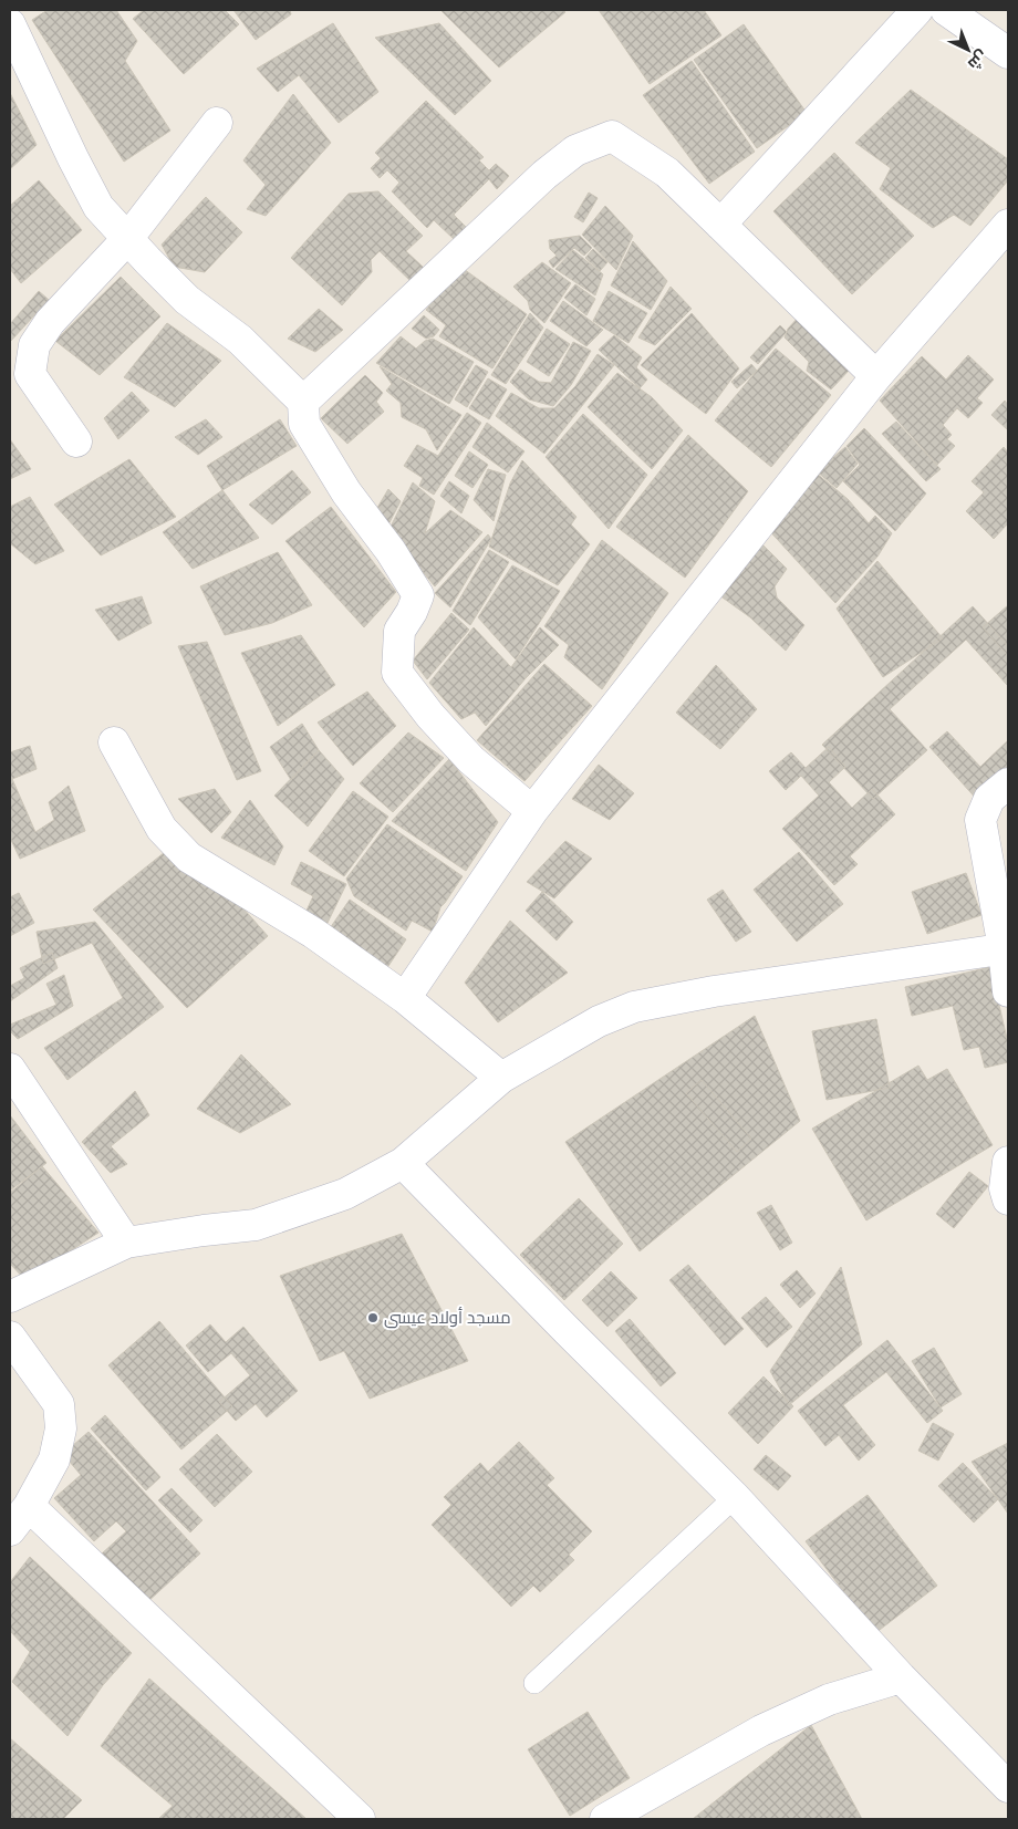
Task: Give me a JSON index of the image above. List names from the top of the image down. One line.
{"places":["مسجد أولاد عيسى"],"north":"bottom right"}
